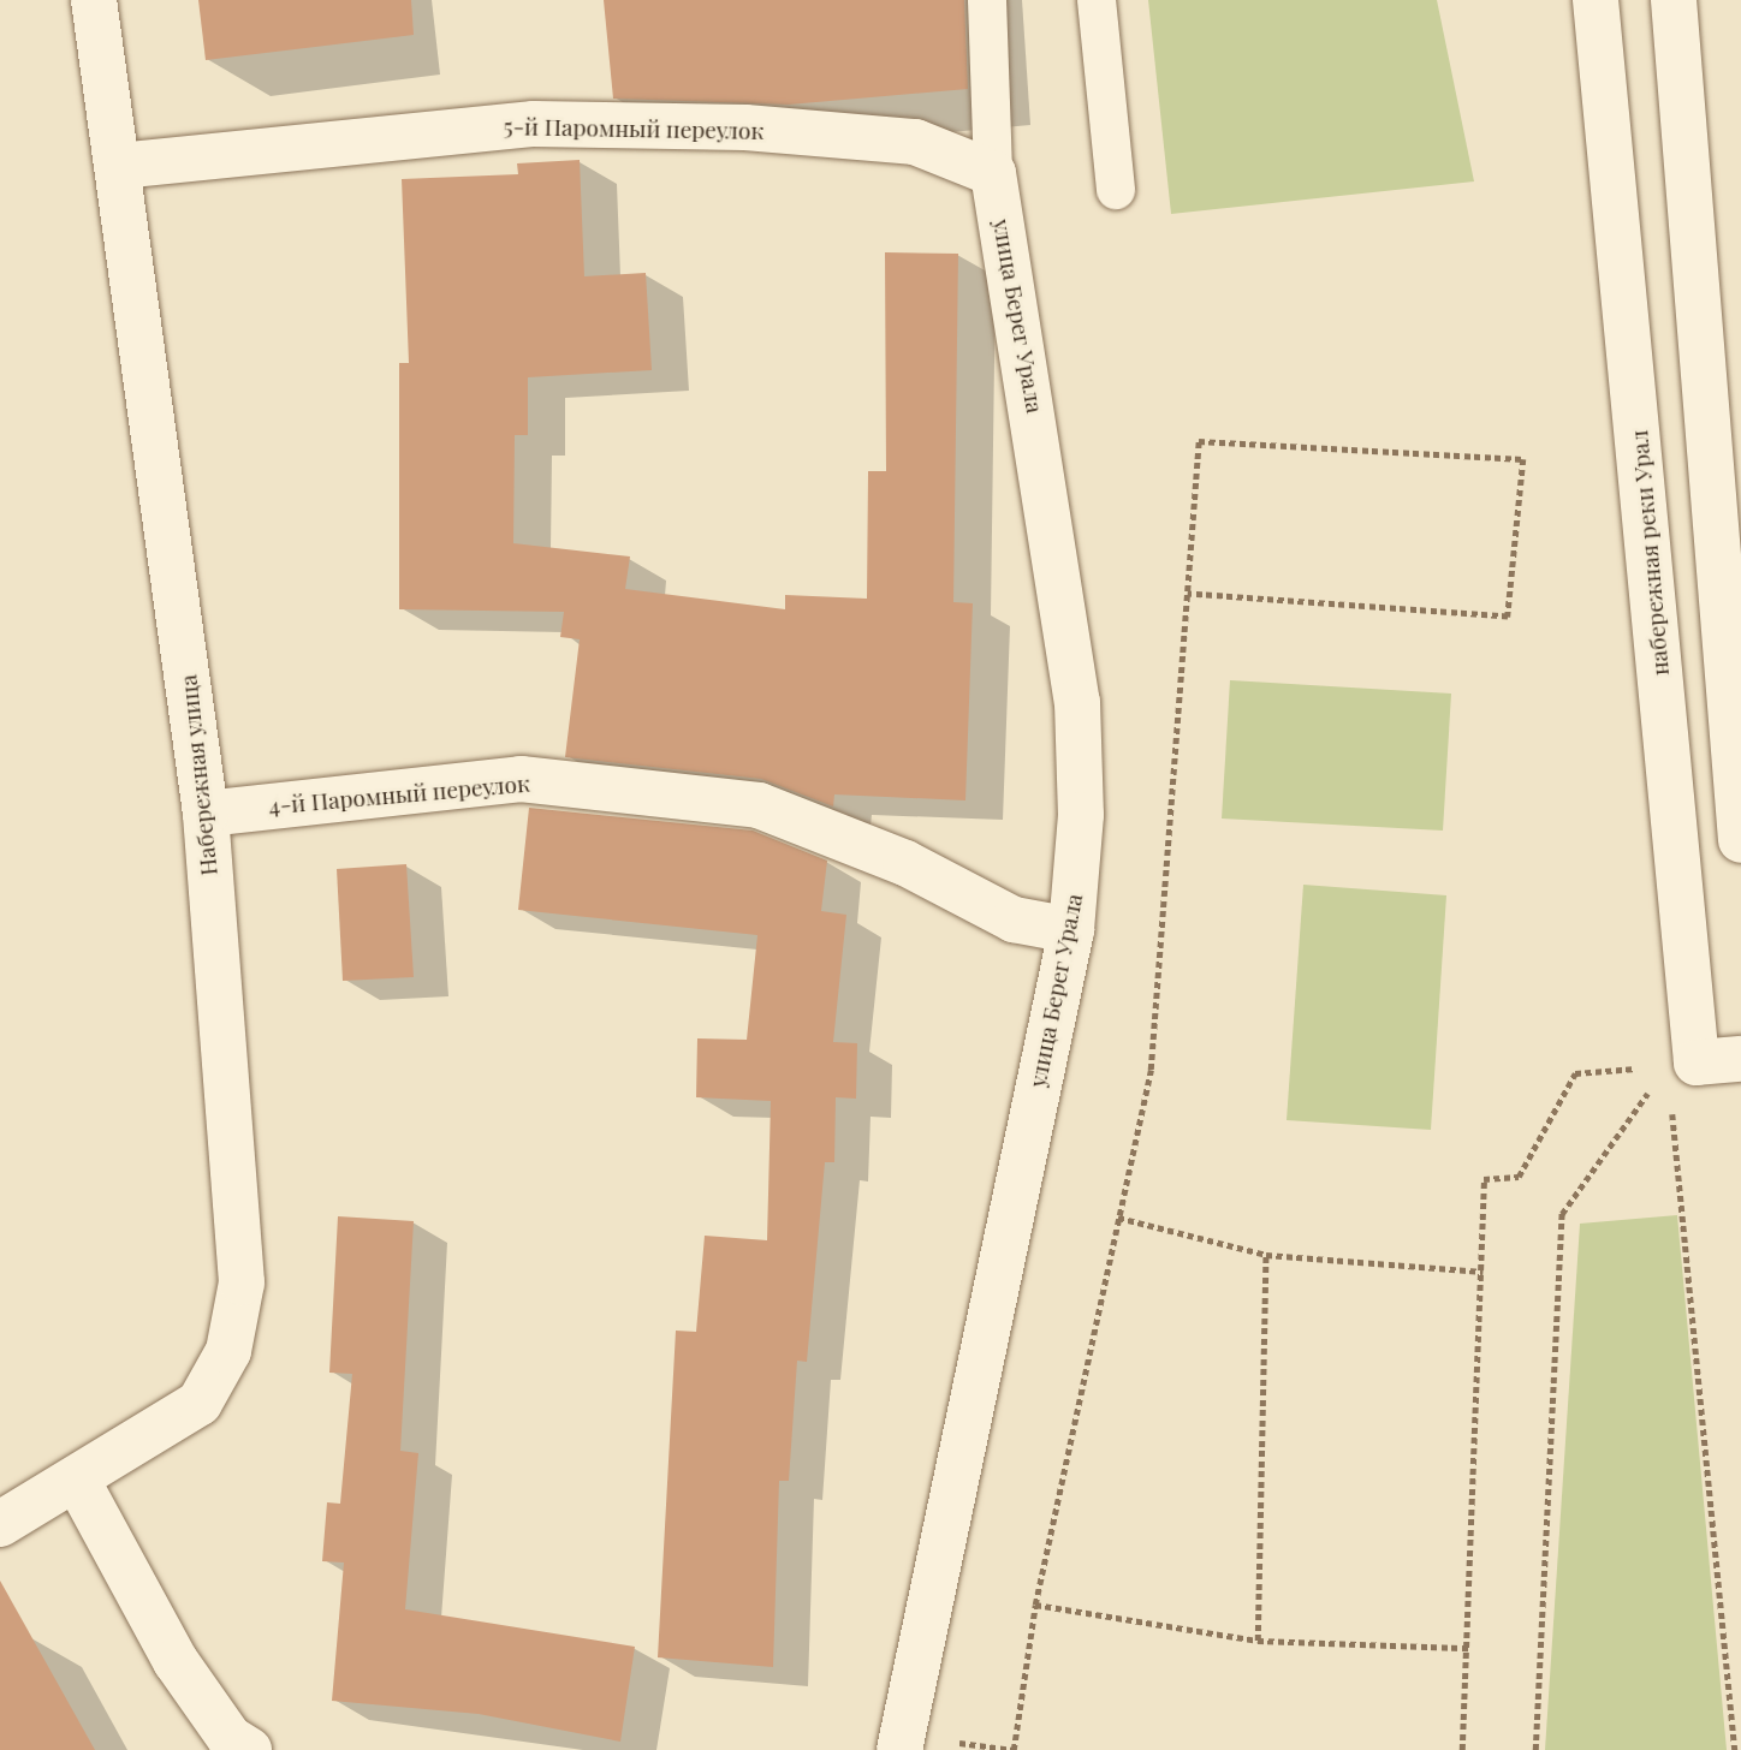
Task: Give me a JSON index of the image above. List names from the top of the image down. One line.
{"streets":{"street":["5-й Паромный переулок","улица Берег Урала","набережная реки Урал","Набережная улица","4-й Паромный переулок"]},"crossings":[["5-й Паромный переулок","улица Берег Урала"],["5-й Паромный переулок","Набережная улица"],["улица Берег Урала","4-й Паромный переулок"],["Набережная улица","4-й Паромный переулок"]]}
